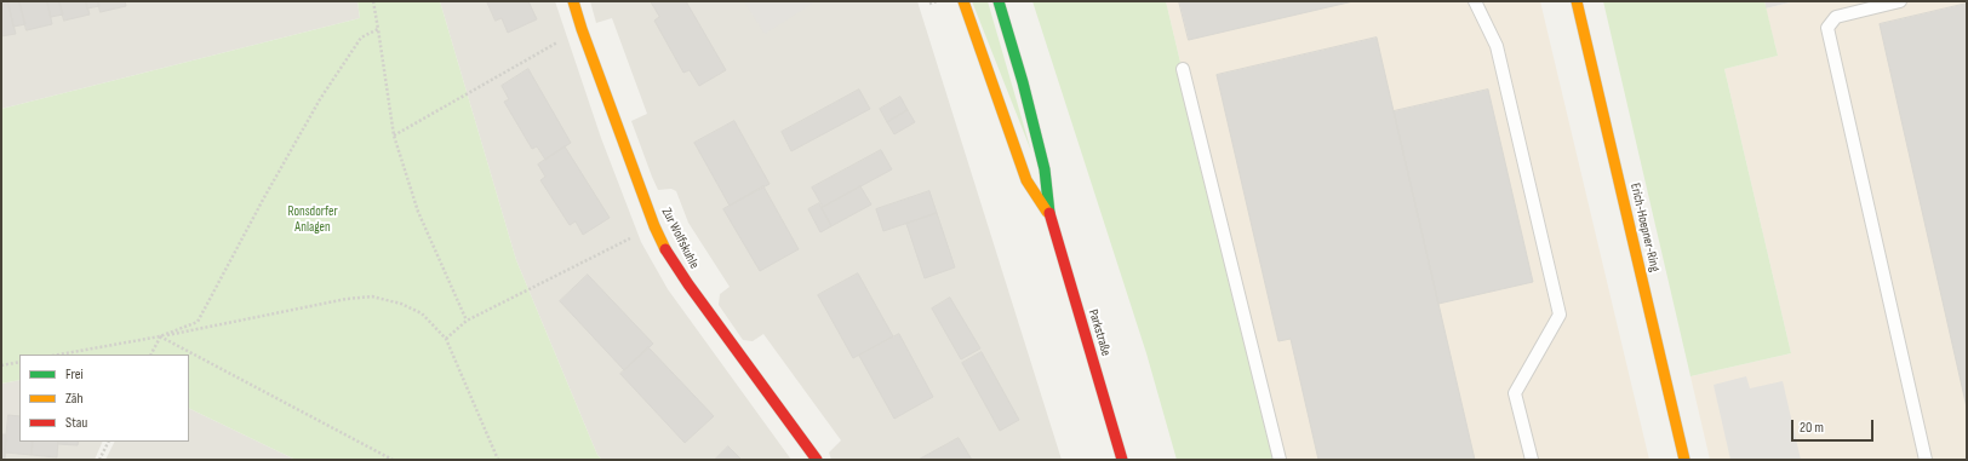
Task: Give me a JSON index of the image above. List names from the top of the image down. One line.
{"streets":{"street":["Erich-Hoepner-Ring","Zur Wolfskuhle","Parkstraße"]},"parks":["Ronsdorfer Anlagen"],"legend":["Frei","Zäh","Stau"],"scale_bar":"20 m"}
